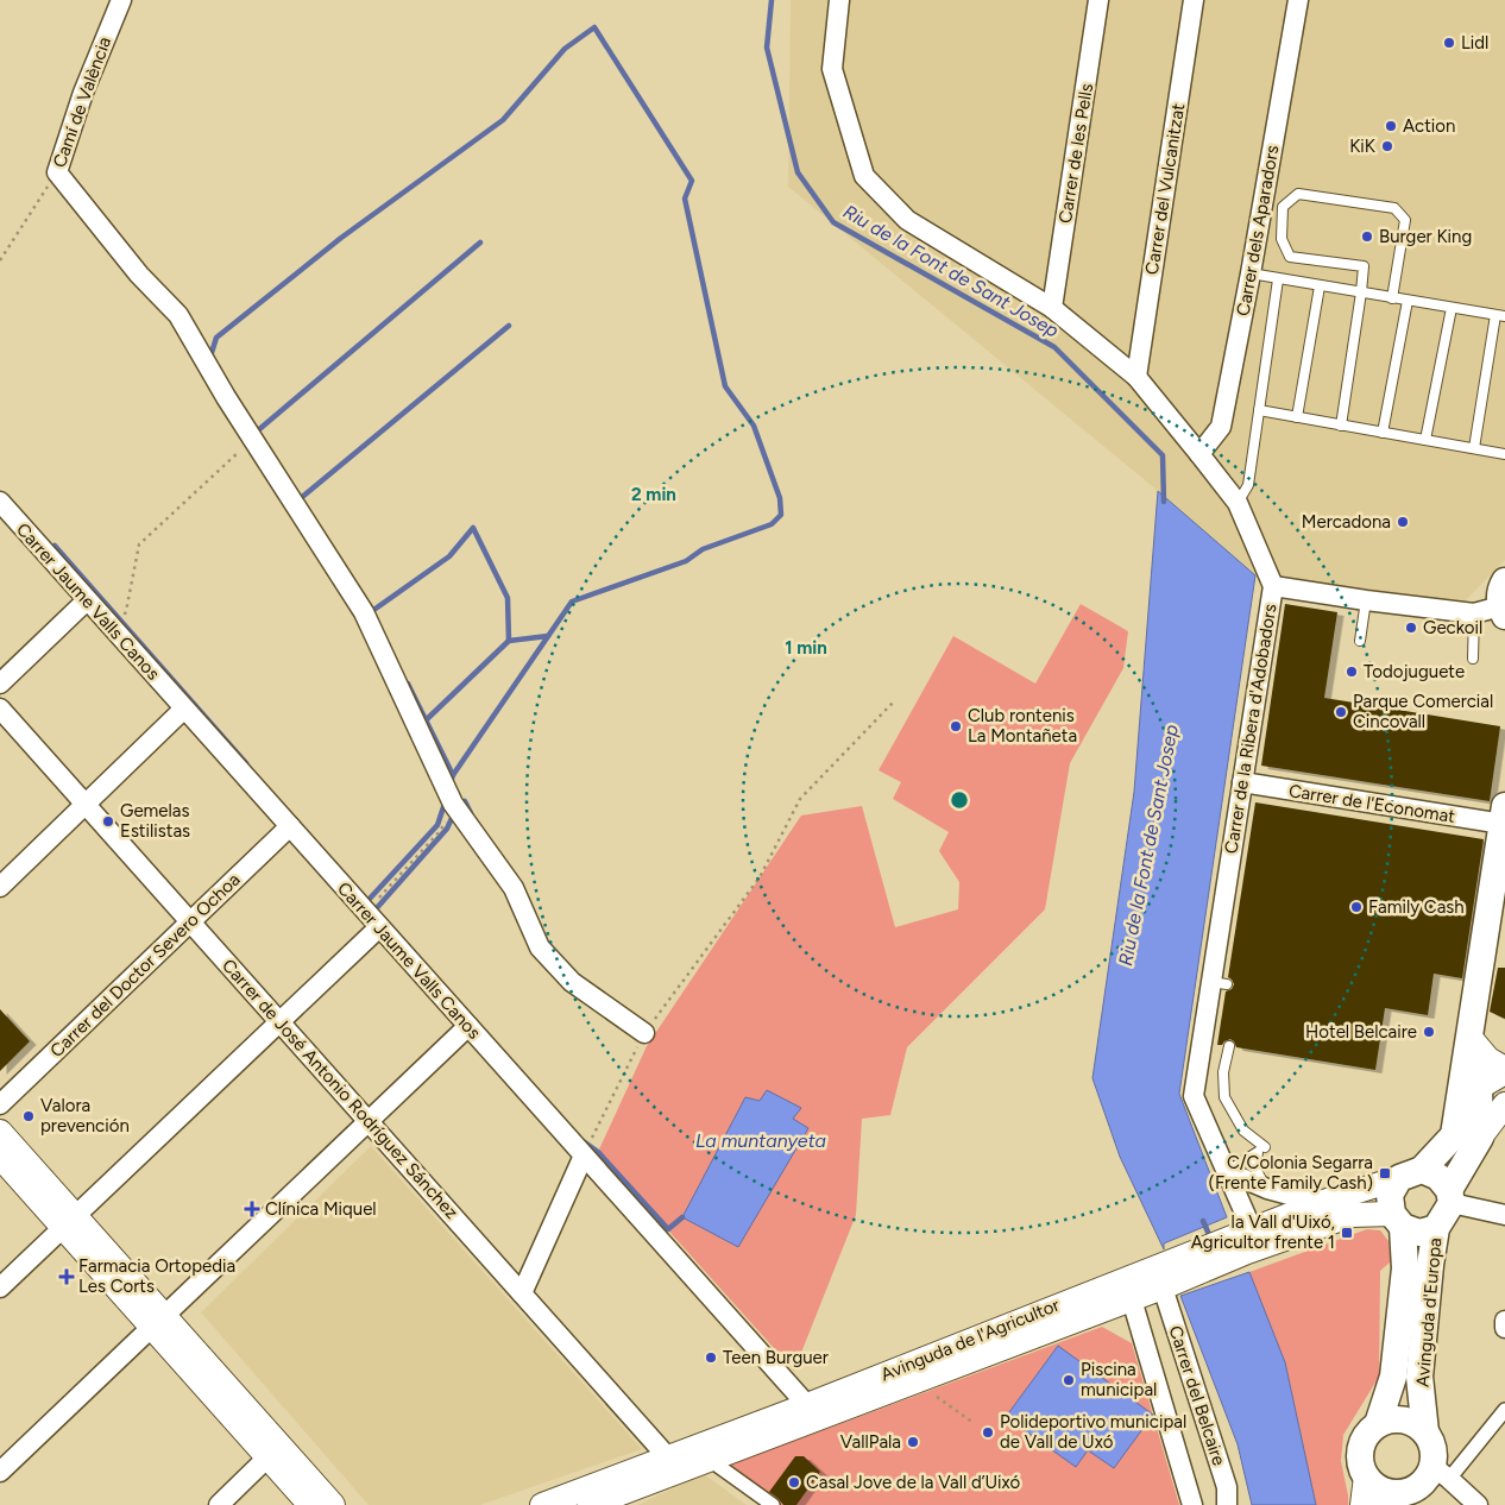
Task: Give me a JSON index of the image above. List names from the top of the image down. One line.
{"streets":{"main road":["Avinguda d'Europa"],"street":["Camí de València","Carrer de les Pells","Carrer del Vulcanitzat","Carrer dels Aparadors","Carrer Jaume Valls Canos","Carrer de la Ribera d'Adobadors","Carrer de l'Economat","Carrer del Doctor Severo Ochoa","Carrer de José Antonio Rodríguez Sánchez","Avinguda de l'Agricultor","Carrer del Belcaire"]},"crossings":[["Carrer de les Pells","Carrer de la Ribera d'Adobadors"],["Carrer del Vulcanitzat","Carrer de la Ribera d'Adobadors"],["Carrer dels Aparadors","Carrer de la Ribera d'Adobadors"],["Carrer Jaume Valls Canos","Carrer del Doctor Severo Ochoa"],["Carrer Jaume Valls Canos","Avinguda de l'Agricultor"],["Carrer de la Ribera d'Adobadors","Carrer de l'Economat"],["Carrer de la Ribera d'Adobadors","Avinguda de l'Agricultor"],["Carrer del Doctor Severo Ochoa","Carrer de José Antonio Rodríguez Sánchez"],["Carrer de José Antonio Rodríguez Sánchez","Avinguda de l'Agricultor"],["Avinguda d'Europa","Avinguda de l'Agricultor"],["Avinguda de l'Agricultor","Carrer del Belcaire"]],"water":["Riu de la Font de Sant Josep","La muntanyeta"],"places":{"other":["Lidl","Action","KiK","Burger King","Mercadona","Geckoil","Todojuguete","Parque Comercial Cincovall","Club rontenis La Montañeta","Gemelas Estilistas","Family Cash","Hotel Belcaire","Valora prevención","Teen Burguer","Piscina municipal","Polideportivo municipal de Vall de Uxó","VallPala","Casal Jove de la Vall d’Uixó"],"transit":["C/Colonia Segarra (Frente Family Cash)","la Vall d'Uixó, Agricultor frente 1"],"health":["Clínica Miquel","Farmacia Ortopedia Les Corts"]},"rings":["2 min","1 min"]}
